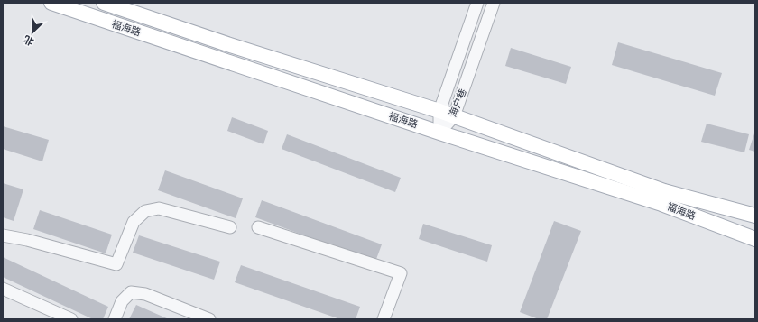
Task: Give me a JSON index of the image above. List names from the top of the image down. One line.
{"streets":{"main road":["福海路"],"street":["海户巷"]},"crossings":[["福海路","海户巷"]],"north":"bottom left"}
